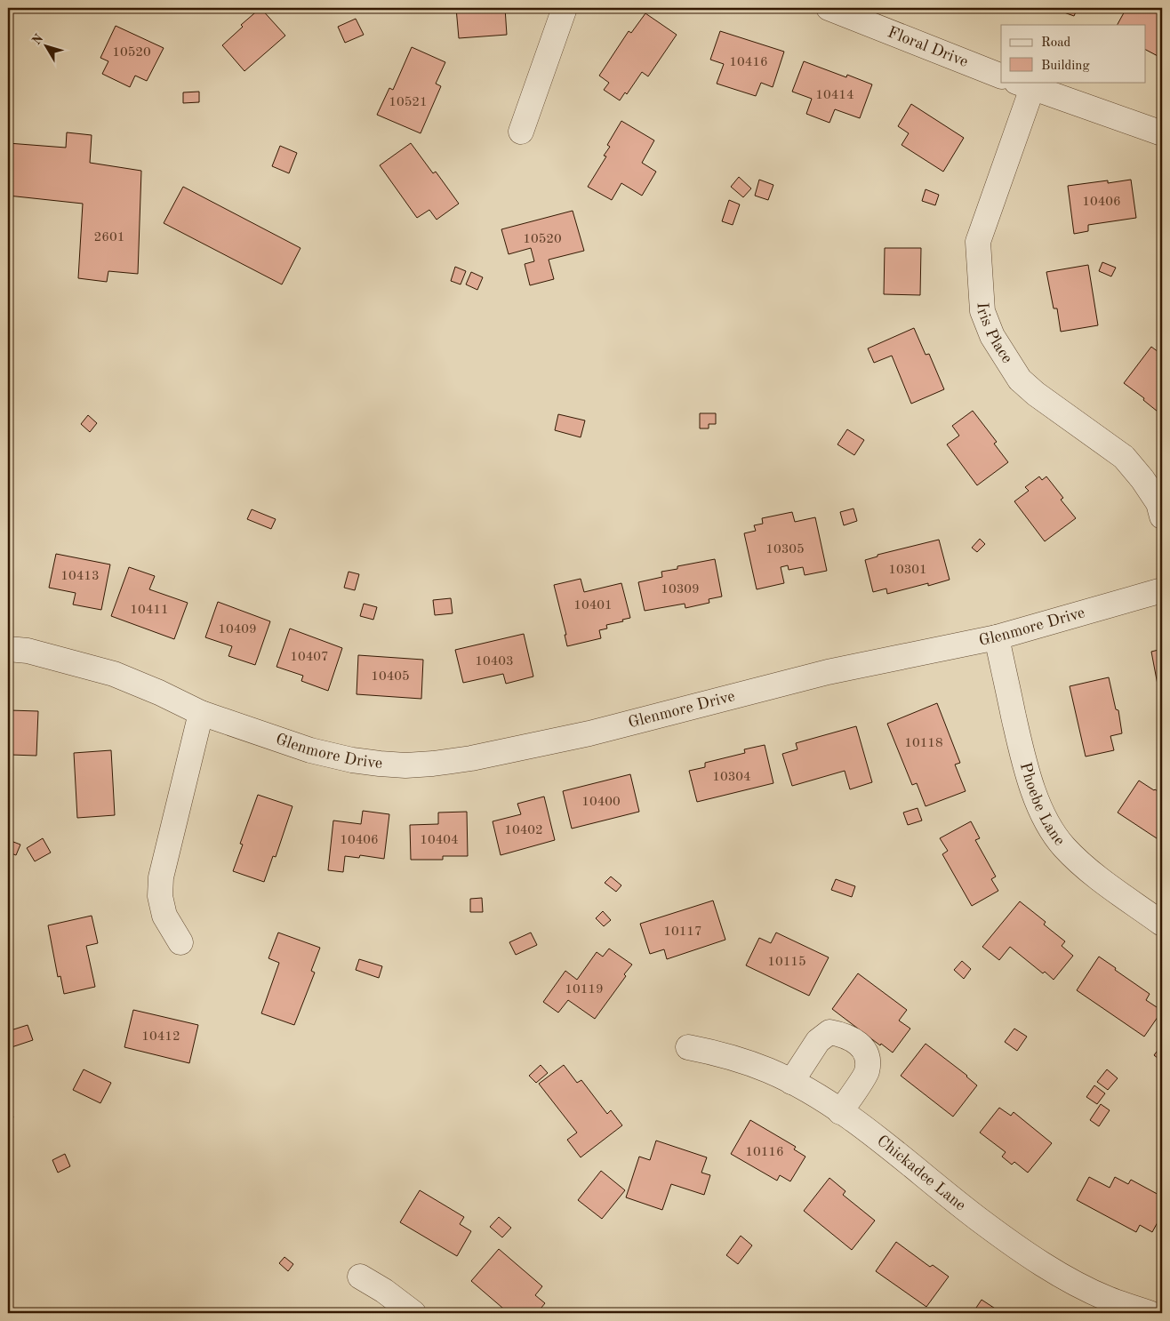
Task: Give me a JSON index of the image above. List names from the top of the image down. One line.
{"streets":{"street":["Floral Drive","Iris Place","Glenmore Drive","Phoebe Lane","Chickadee Lane"]},"crossings":[["Glenmore Drive","Phoebe Lane"]],"house_numbers":["10520","10416","10414","10521","10406","2601","10520","10305","10301","10413","10309","10401","10411","10409","10407","10403","10405","10118","10304","10400","10402","10406","10404","10117","10115","10119","10412","10116"],"legend":["Road","Building"],"north":"top left"}
